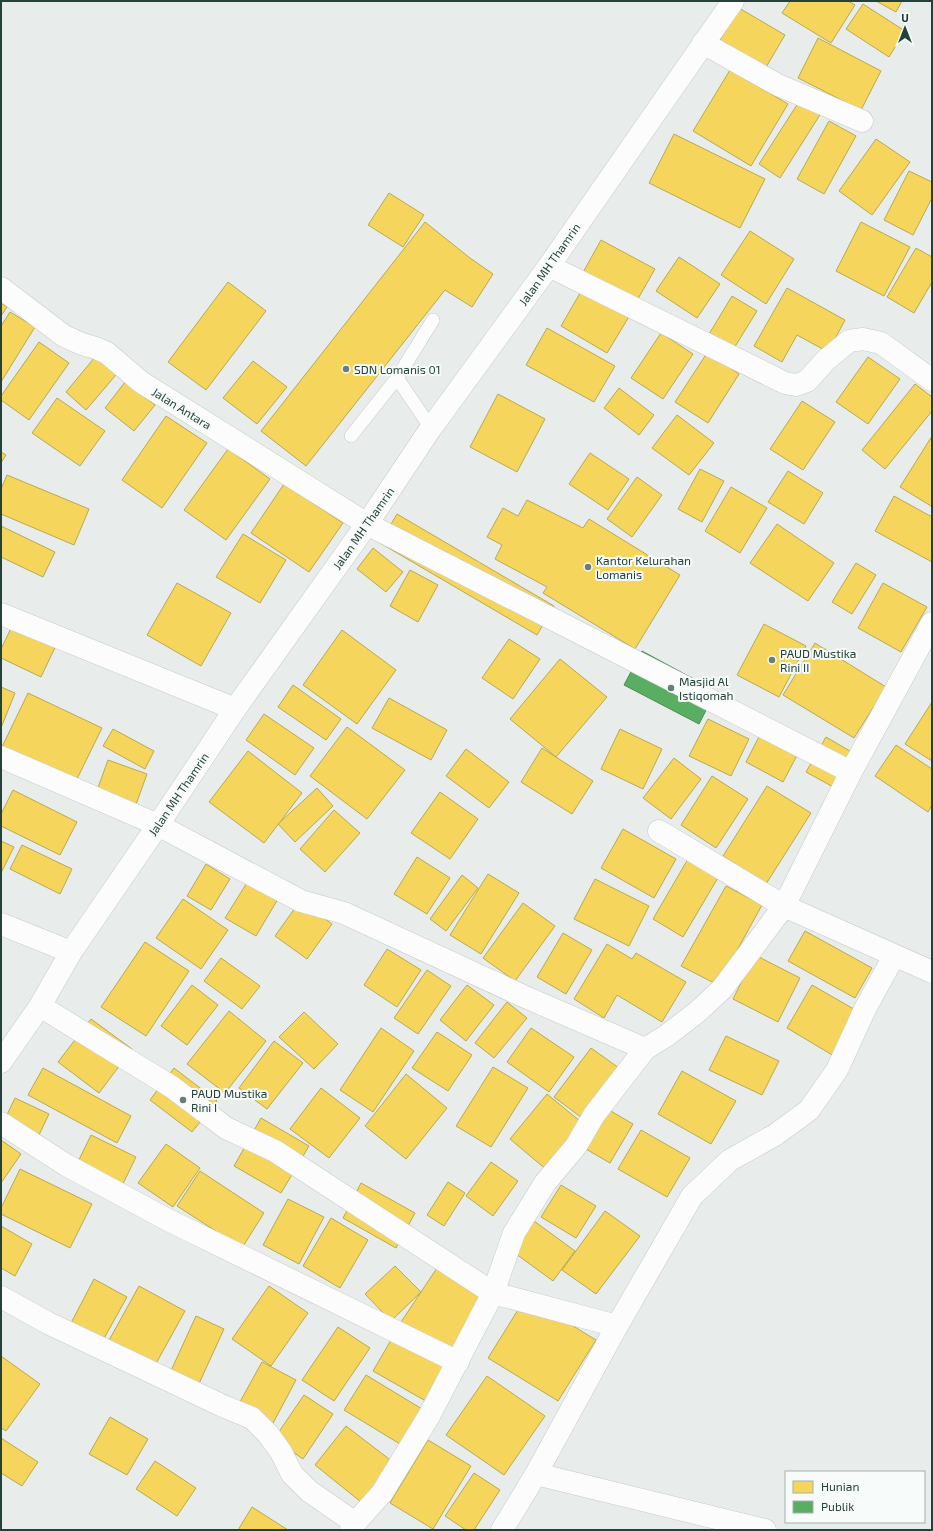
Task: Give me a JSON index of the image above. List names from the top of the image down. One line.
{"streets":{"street":["Jalan MH Thamrin","Jalan Antara"]},"crossings":[["Jalan MH Thamrin","Jalan Antara"]],"places":["SDN Lomanis 01","Kantor Kelurahan Lomanis","PAUD Mustika Rini II","Masjid Al Istiqomah","PAUD Mustika Rini I"],"legend":["Hunian","Publik"],"north":"top"}
